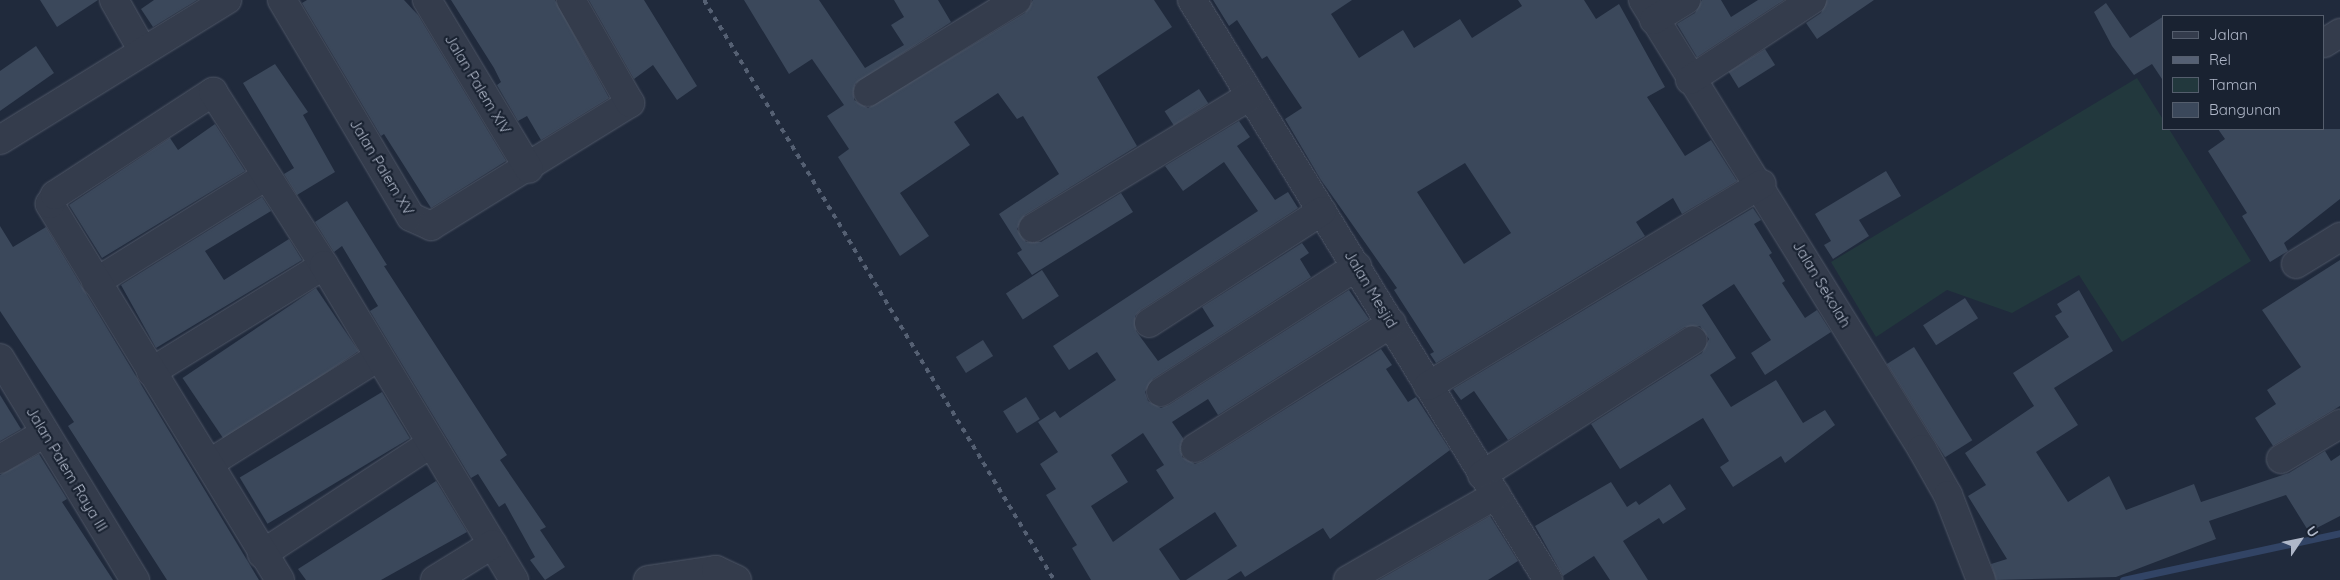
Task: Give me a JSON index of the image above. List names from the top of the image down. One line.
{"streets":{"street":["Jalan Palem XIV","Jalan Palem XV","Jalan Sekolah","Jalan Mesjid","Jalan Palem Raya III"]},"crossings":[["Jalan Palem XIV","Jalan Palem XV"]],"legend":["Jalan","Rel","Taman","Bangunan"],"north":"top right"}
